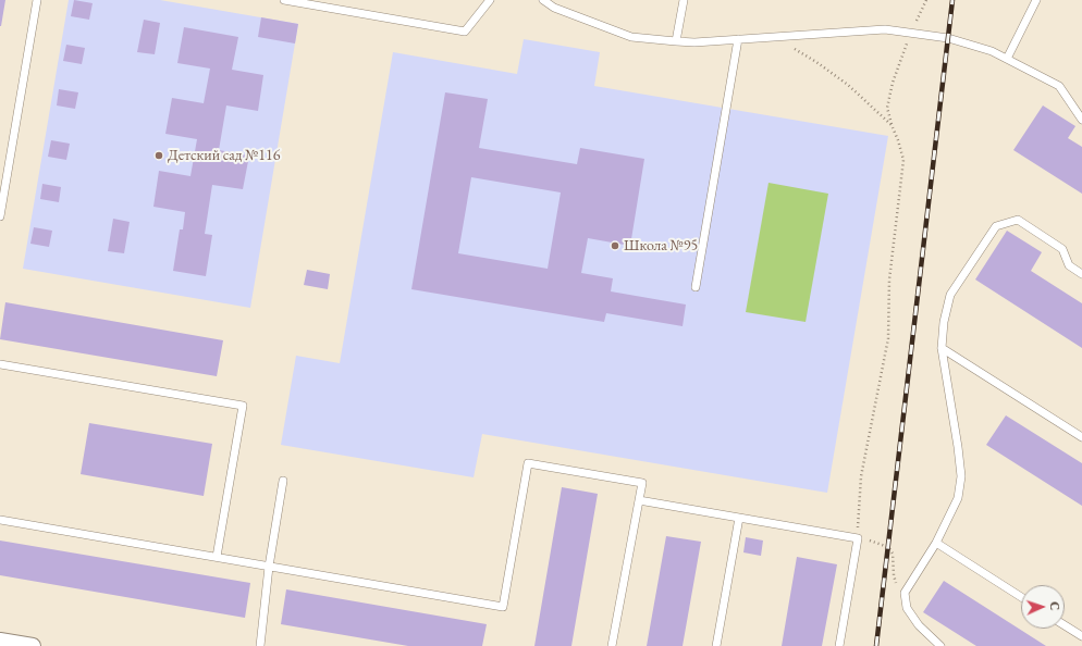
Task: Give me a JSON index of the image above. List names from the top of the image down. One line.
{"places":["Детский сад №116","Школа №95"],"north":"right"}
